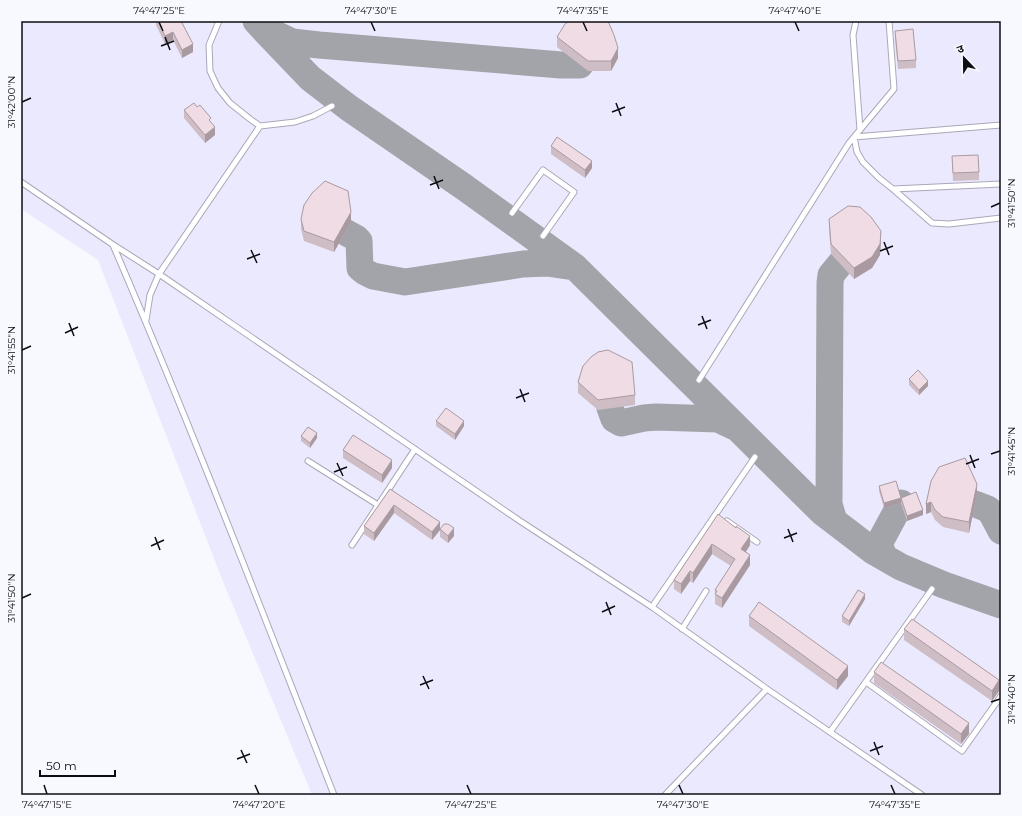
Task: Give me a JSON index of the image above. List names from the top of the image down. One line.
{"scale_bar":"50 m","north":"top","coordinates":["74°47'25\"E","74°47'30\"E","74°47'35\"E","74°47'40\"E","31°42'00\"N","31°41'50\"N","31°41'55\"N","31°41'45\"N","31°41'40\"N","74°47'15\"E","74°47'20\"E"]}
